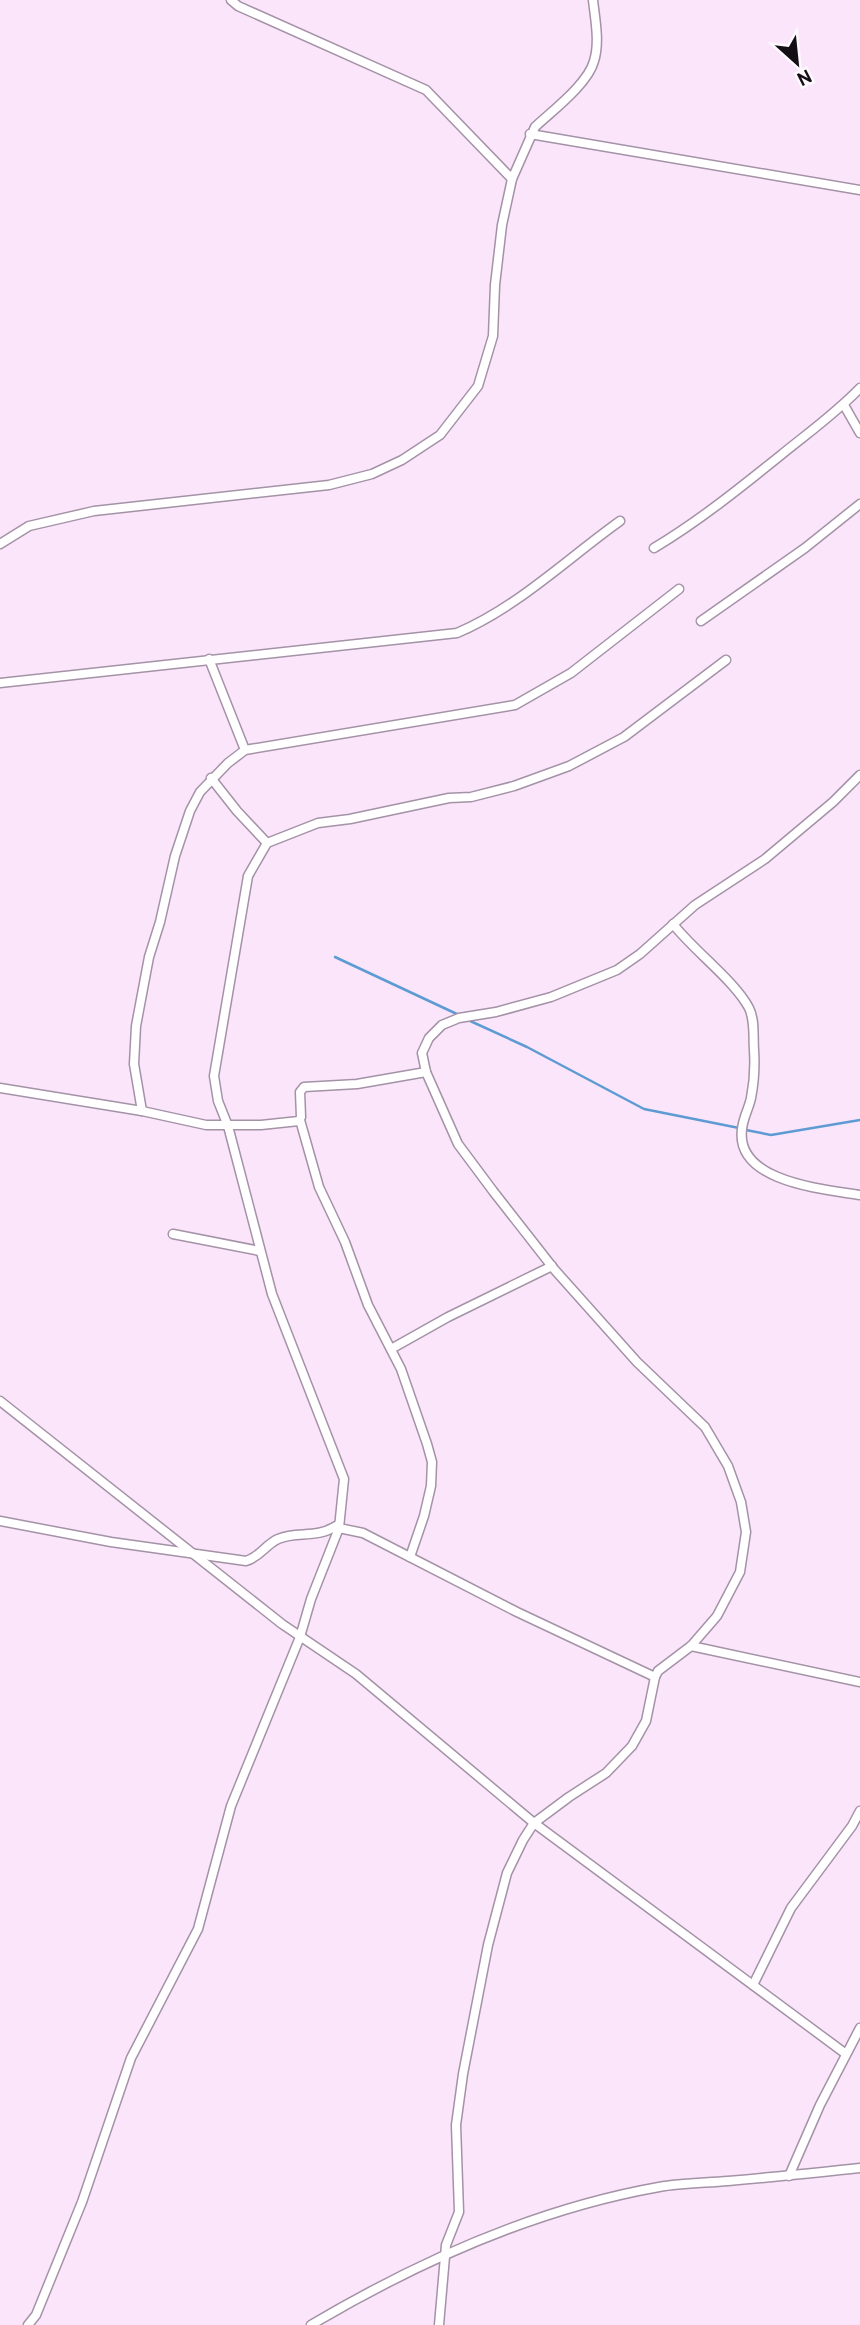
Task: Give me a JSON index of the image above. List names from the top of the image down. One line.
{"north":"bottom right"}
